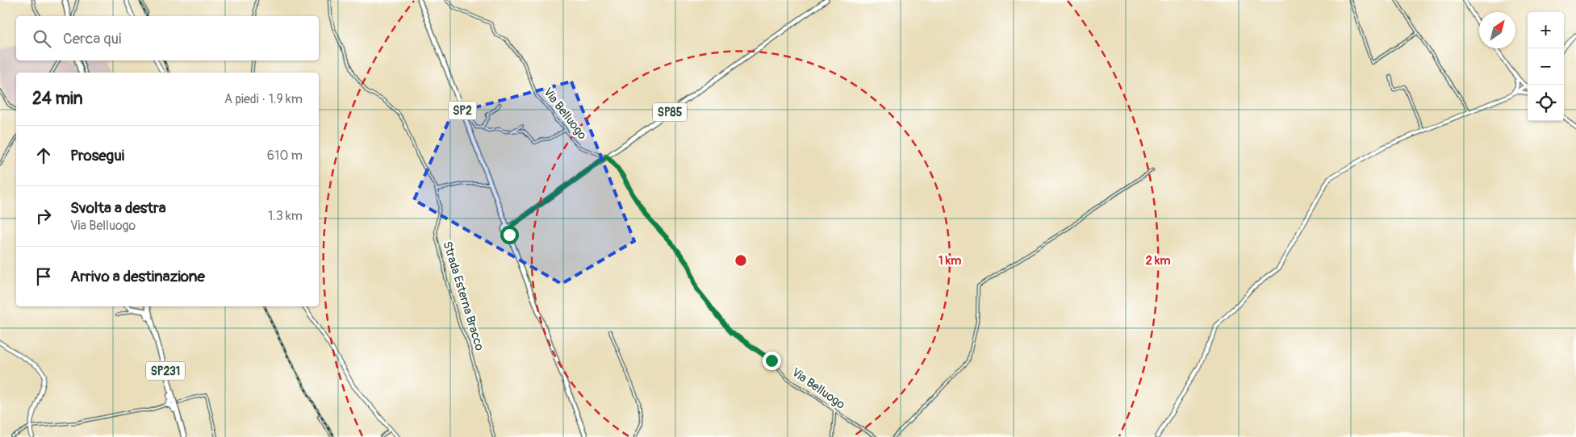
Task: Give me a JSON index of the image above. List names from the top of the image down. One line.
{"streets":{"highway":["SP231"],"main road":["SP2","SP85"],"street":["Via Belluogo","Strada Esterna Bracco"]},"crossings":[["SP2","SP85"],["SP85","Via Belluogo"]],"north":"top right","page":{"map_buttons":["+","−"],"search":"Cerca qui","heading":["24 min","A piedi · 1.9 km"],"list":[["Prosegui","610 m"],["Svolta a destra","Via Belluogo","1.3 km"],"Arrivo a destinazione"]},"rings":["1 km","2 km"]}
